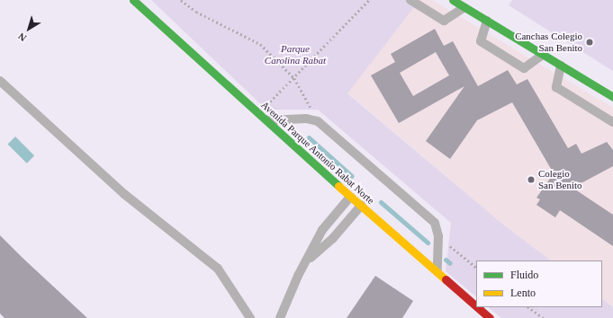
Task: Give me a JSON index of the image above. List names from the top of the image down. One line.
{"streets":{"street":["Avenida Parque Antonio Rabat Norte"]},"parks":["Parque Carolina Rabat"],"places":["Canchas Colegio San Benito","Colegio San Benito"],"legend":["Fluido","Lento"],"north":"bottom left"}
